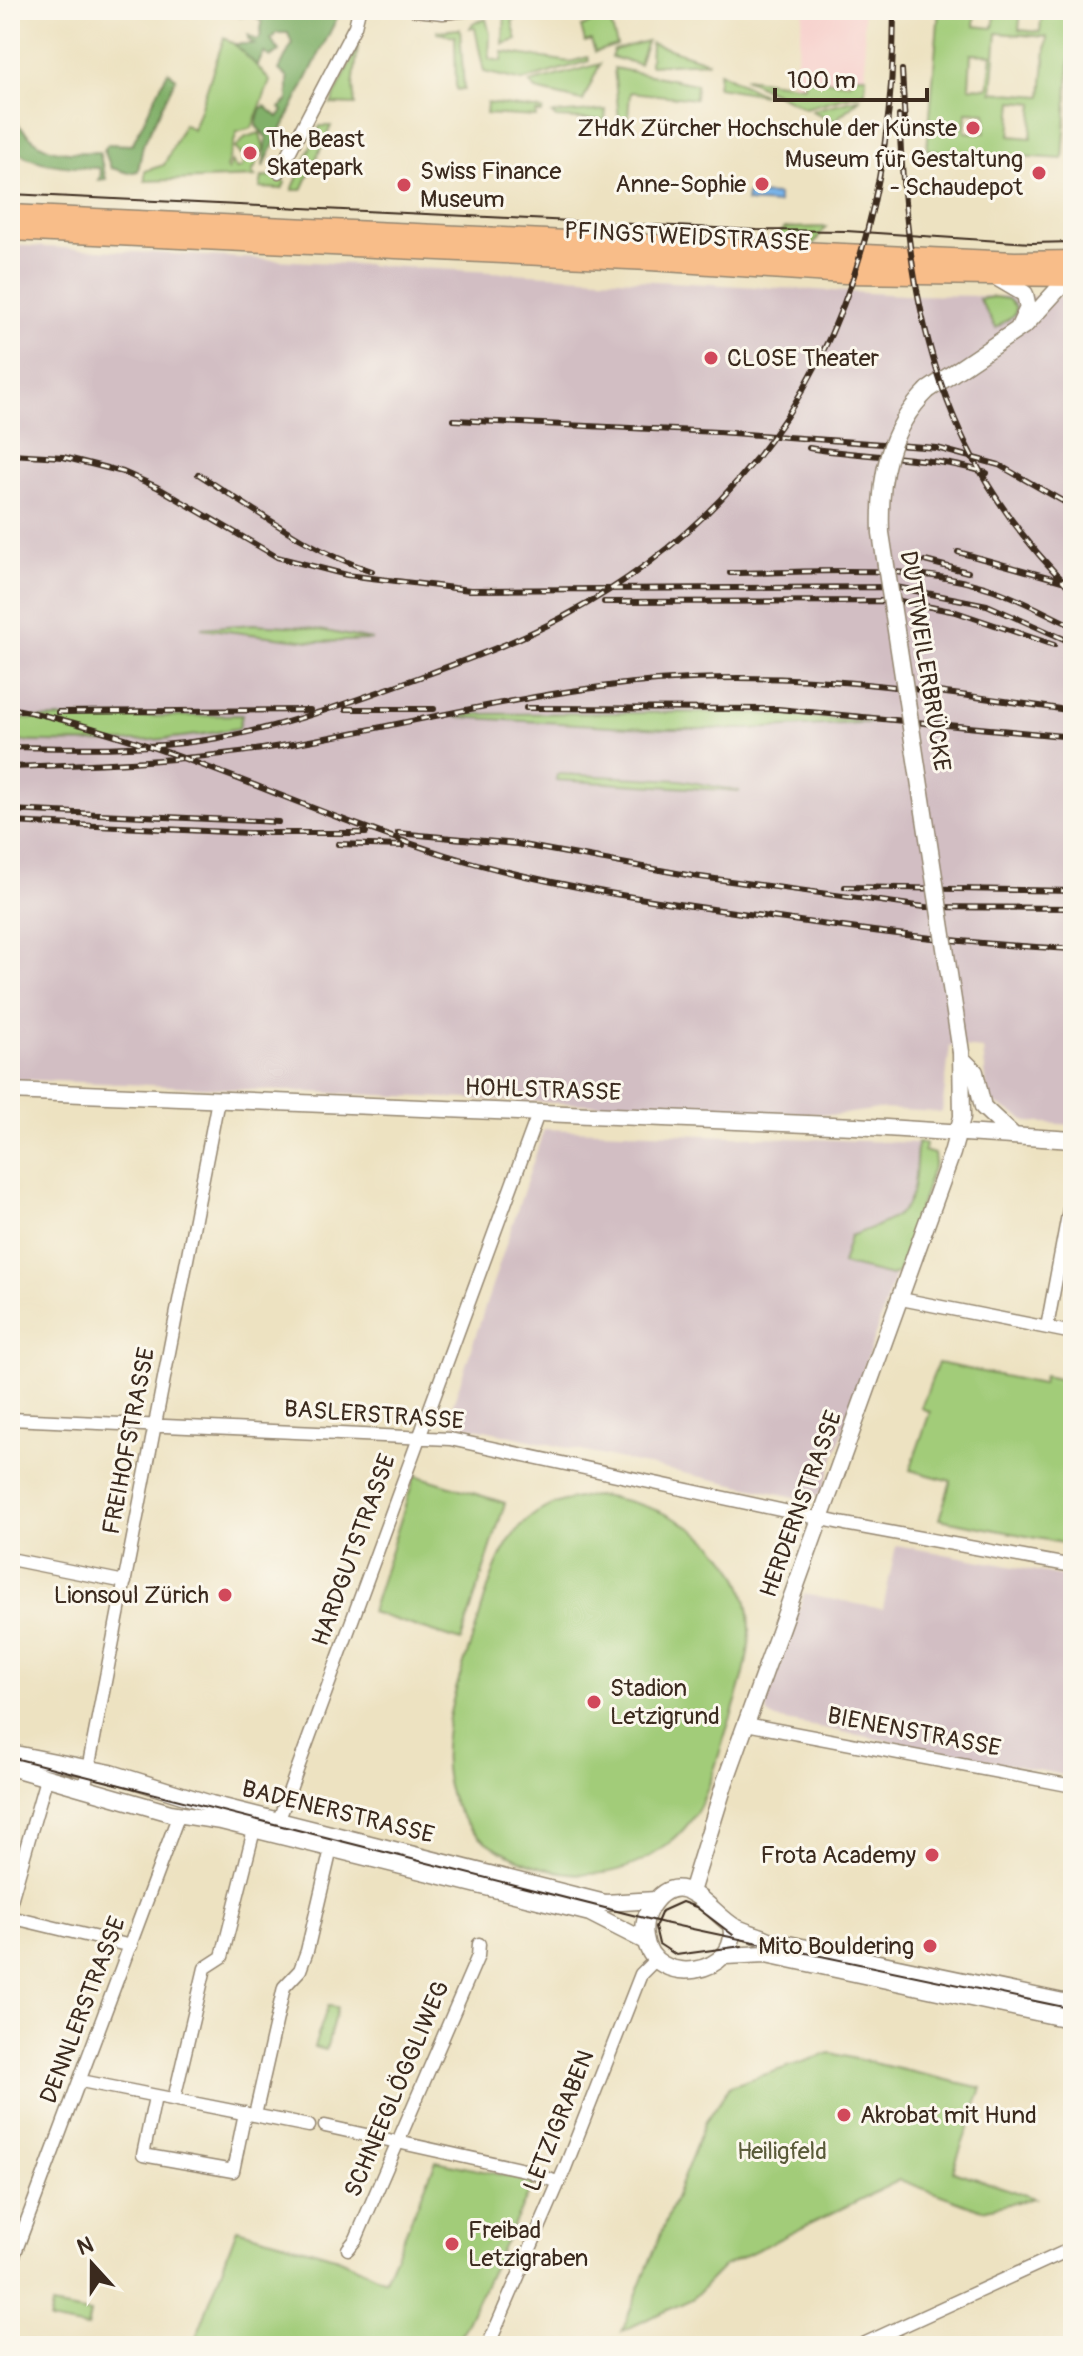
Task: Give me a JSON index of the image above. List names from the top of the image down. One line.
{"streets":{"main road":["PFINGSTWEIDSTRASSE"],"street":["DUTTWEILERBRÜCKE","HOHLSTRASSE","BASLERSTRASSE","FREIHOFSTRASSE","HERDERNSTRASSE","HARDGUTSTRASSE","BIENENSTRASSE","BADENERSTRASSE","DENNLERSTRASSE","SCHNEEGLÖGGLIWEG","LETZIGRABEN"]},"crossings":[["PFINGSTWEIDSTRASSE","DUTTWEILERBRÜCKE"],["DUTTWEILERBRÜCKE","HOHLSTRASSE"],["DUTTWEILERBRÜCKE","HERDERNSTRASSE"],["HOHLSTRASSE","FREIHOFSTRASSE"],["HOHLSTRASSE","HERDERNSTRASSE"],["HOHLSTRASSE","HARDGUTSTRASSE"],["BASLERSTRASSE","FREIHOFSTRASSE"],["BASLERSTRASSE","HERDERNSTRASSE"],["BASLERSTRASSE","HARDGUTSTRASSE"],["FREIHOFSTRASSE","BADENERSTRASSE"],["HERDERNSTRASSE","BIENENSTRASSE"],["HERDERNSTRASSE","BADENERSTRASSE"],["HERDERNSTRASSE","LETZIGRABEN"],["HARDGUTSTRASSE","BADENERSTRASSE"],["BADENERSTRASSE","DENNLERSTRASSE"],["BADENERSTRASSE","LETZIGRABEN"]],"parks":["Heiligfeld"],"places":["ZHdK Zürcher Hochschule der Künste","The Beast Skatepark","Museum für Gestaltung - Schaudepot","Anne-Sophie","Swiss Finance Museum","CLOSE Theater","Lionsoul Zürich","Stadion Letzigrund","Frota Academy","Mito Bouldering","Akrobat mit Hund","Freibad Letzigraben"],"scale_bar":"100 m","north":"top"}
